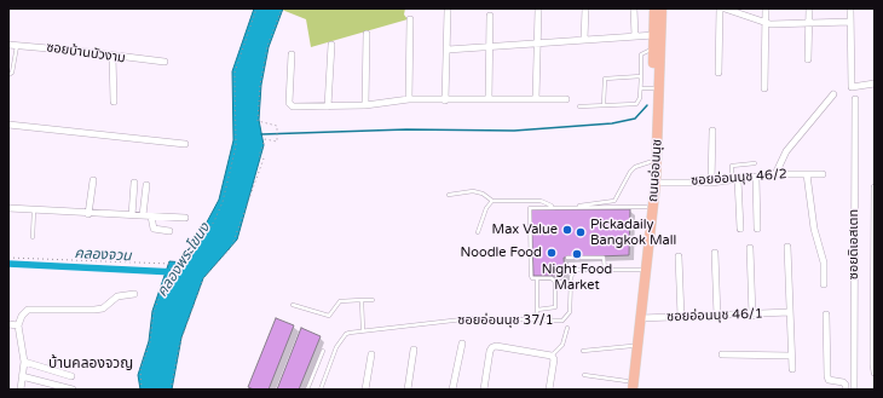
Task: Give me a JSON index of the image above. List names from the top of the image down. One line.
{"streets":{"main road":["ถนนอ่อนนุช"],"street":["ซอยบ้านบัวงาม","ซอยอ่อนนุช 46/2","ซอยดิเอสเตท","ซอยอ่อนนุช 46/1"],"lane":["ซอยอ่อนนุช 37/1"]},"crossings":[["ถนนอ่อนนุช","ซอยอ่อนนุช 46/2"],["ถนนอ่อนนุช","ซอยอ่อนนุช 46/1"],["ถนนอ่อนนุช","ซอยอ่อนนุช 37/1"]],"districts":["บ้านคลองจวญ"],"water":["คลองจวน","คลองพระโขนง"],"places":["Max Value","Pickadaily Bangkok Mall","Noodle Food","Night Food Market"]}
